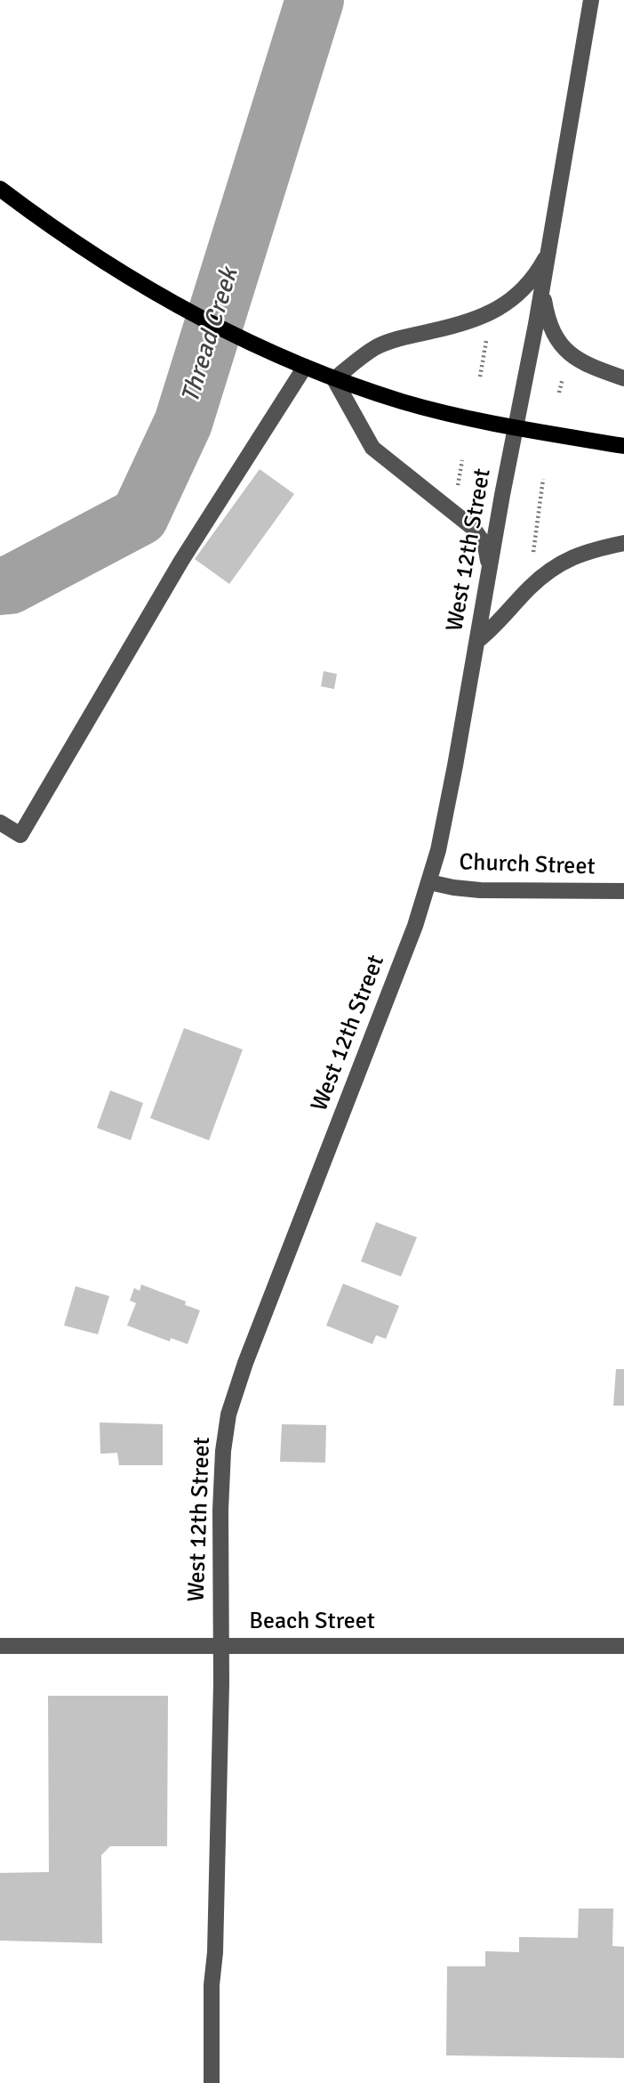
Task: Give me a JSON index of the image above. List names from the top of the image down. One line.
{"streets":{"street":["West 12th Street","Church Street","Beach Street"]},"crossings":[["West 12th Street","Church Street"],["West 12th Street","Beach Street"]],"water":["Thread Creek"]}
